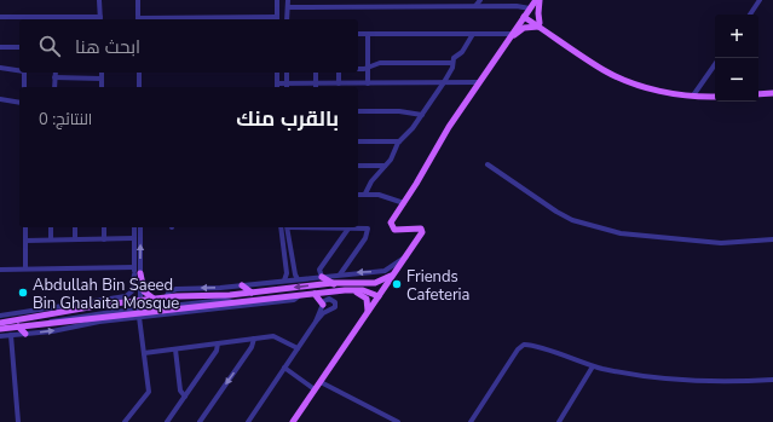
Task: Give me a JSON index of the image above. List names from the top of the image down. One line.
{"places":["Friends Cafeteria","Abdullah Bin Saeed Bin Ghalaita Mosque"],"page":{"map_buttons":["+","−"],"search":"ابحث هنا","heading":["بالقرب منك","النتائج: 0"]}}
